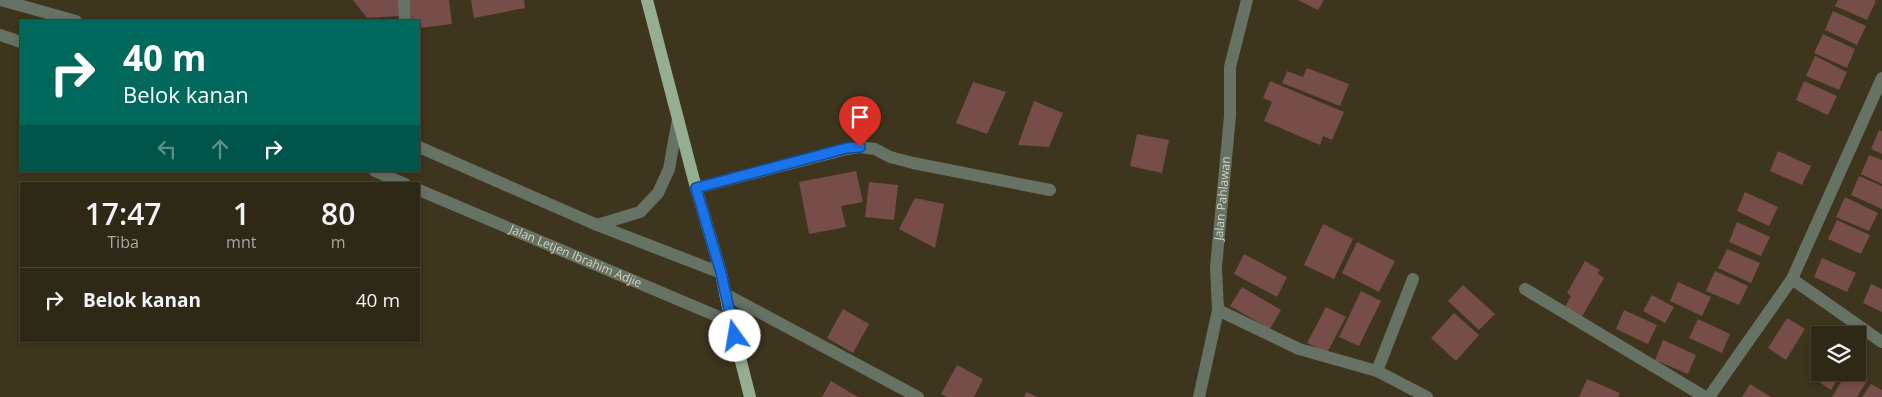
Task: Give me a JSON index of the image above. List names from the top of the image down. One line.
{"streets":{"street":["Jalan Pahlawan","Jalan Letjen Ibrahim Adjie"]},"page":{"turn":["40 m","Belok kanan"],"eta":["17:47","Tiba","1","mnt","80","m"],"list":[{"name":"Belok kanan","value":"40 m"}]}}
